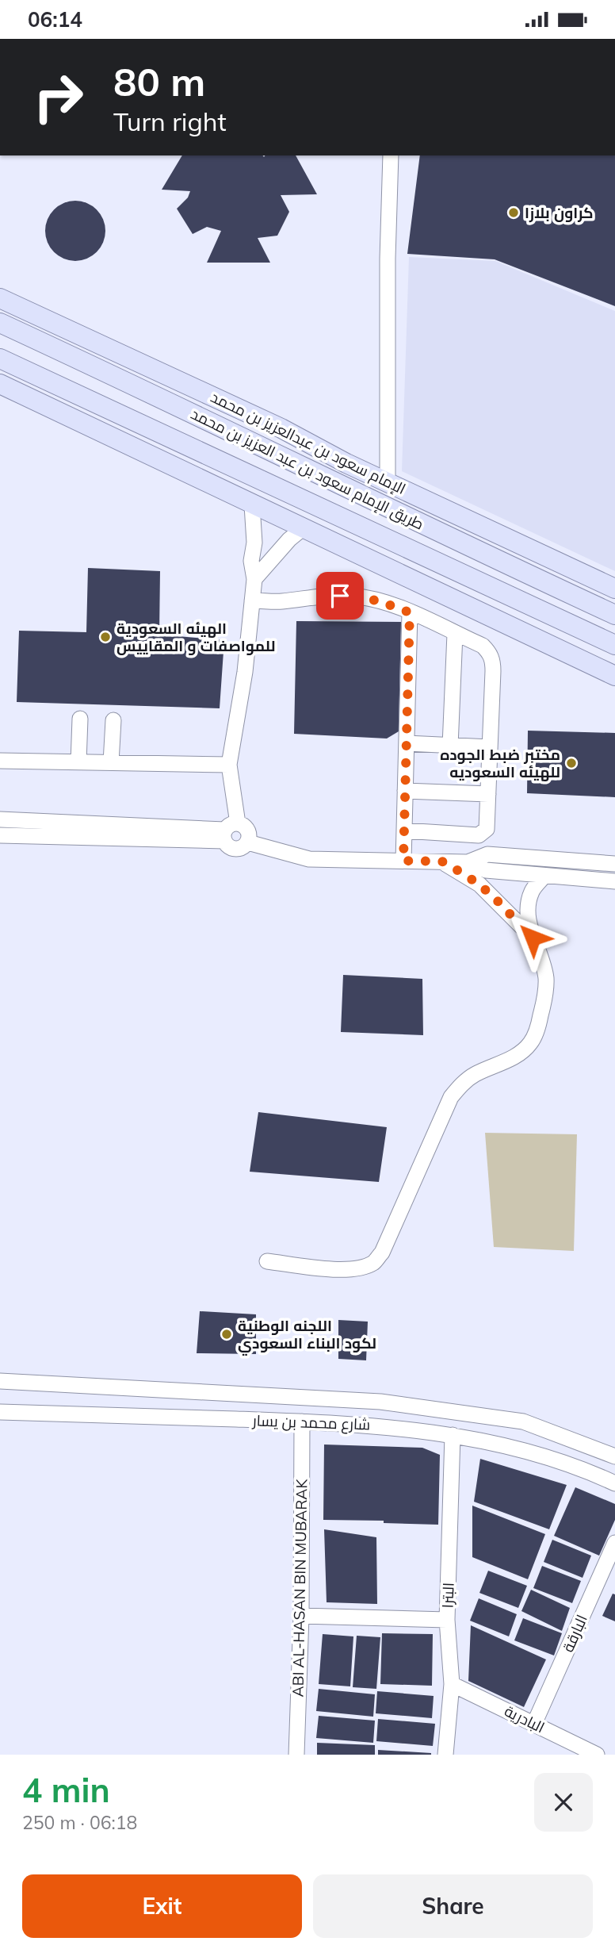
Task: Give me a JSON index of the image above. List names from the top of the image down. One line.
{"streets":{"main road":["الإمام سعود بن عبدالعزيز بن محمد","طريق الإمام سعود بن عبد العزيز بن محمد"],"street":["شارع محمد بن يسار","ABI AL-HASAN BIN MUBARAK","البترا","البارقة","البادرية"]},"crossings":[["شارع محمد بن يسار","ABI AL-HASAN BIN MUBARAK"],["شارع محمد بن يسار","البترا"],["البترا","البادرية"],["البارقة","البادرية"]],"places":["كراون بلازا","الهيئه السعودية للمواصفات و المقاييس","مختبر ضبط الجوده للهيئه السعوديه","اللجنه الوطنية لكود البناء السعودي"],"page":{"status":"06:14","turn":["80 m","Turn right"],"heading":["4 min","250 m · 06:18"],"buttons":["Exit","Share"]}}
